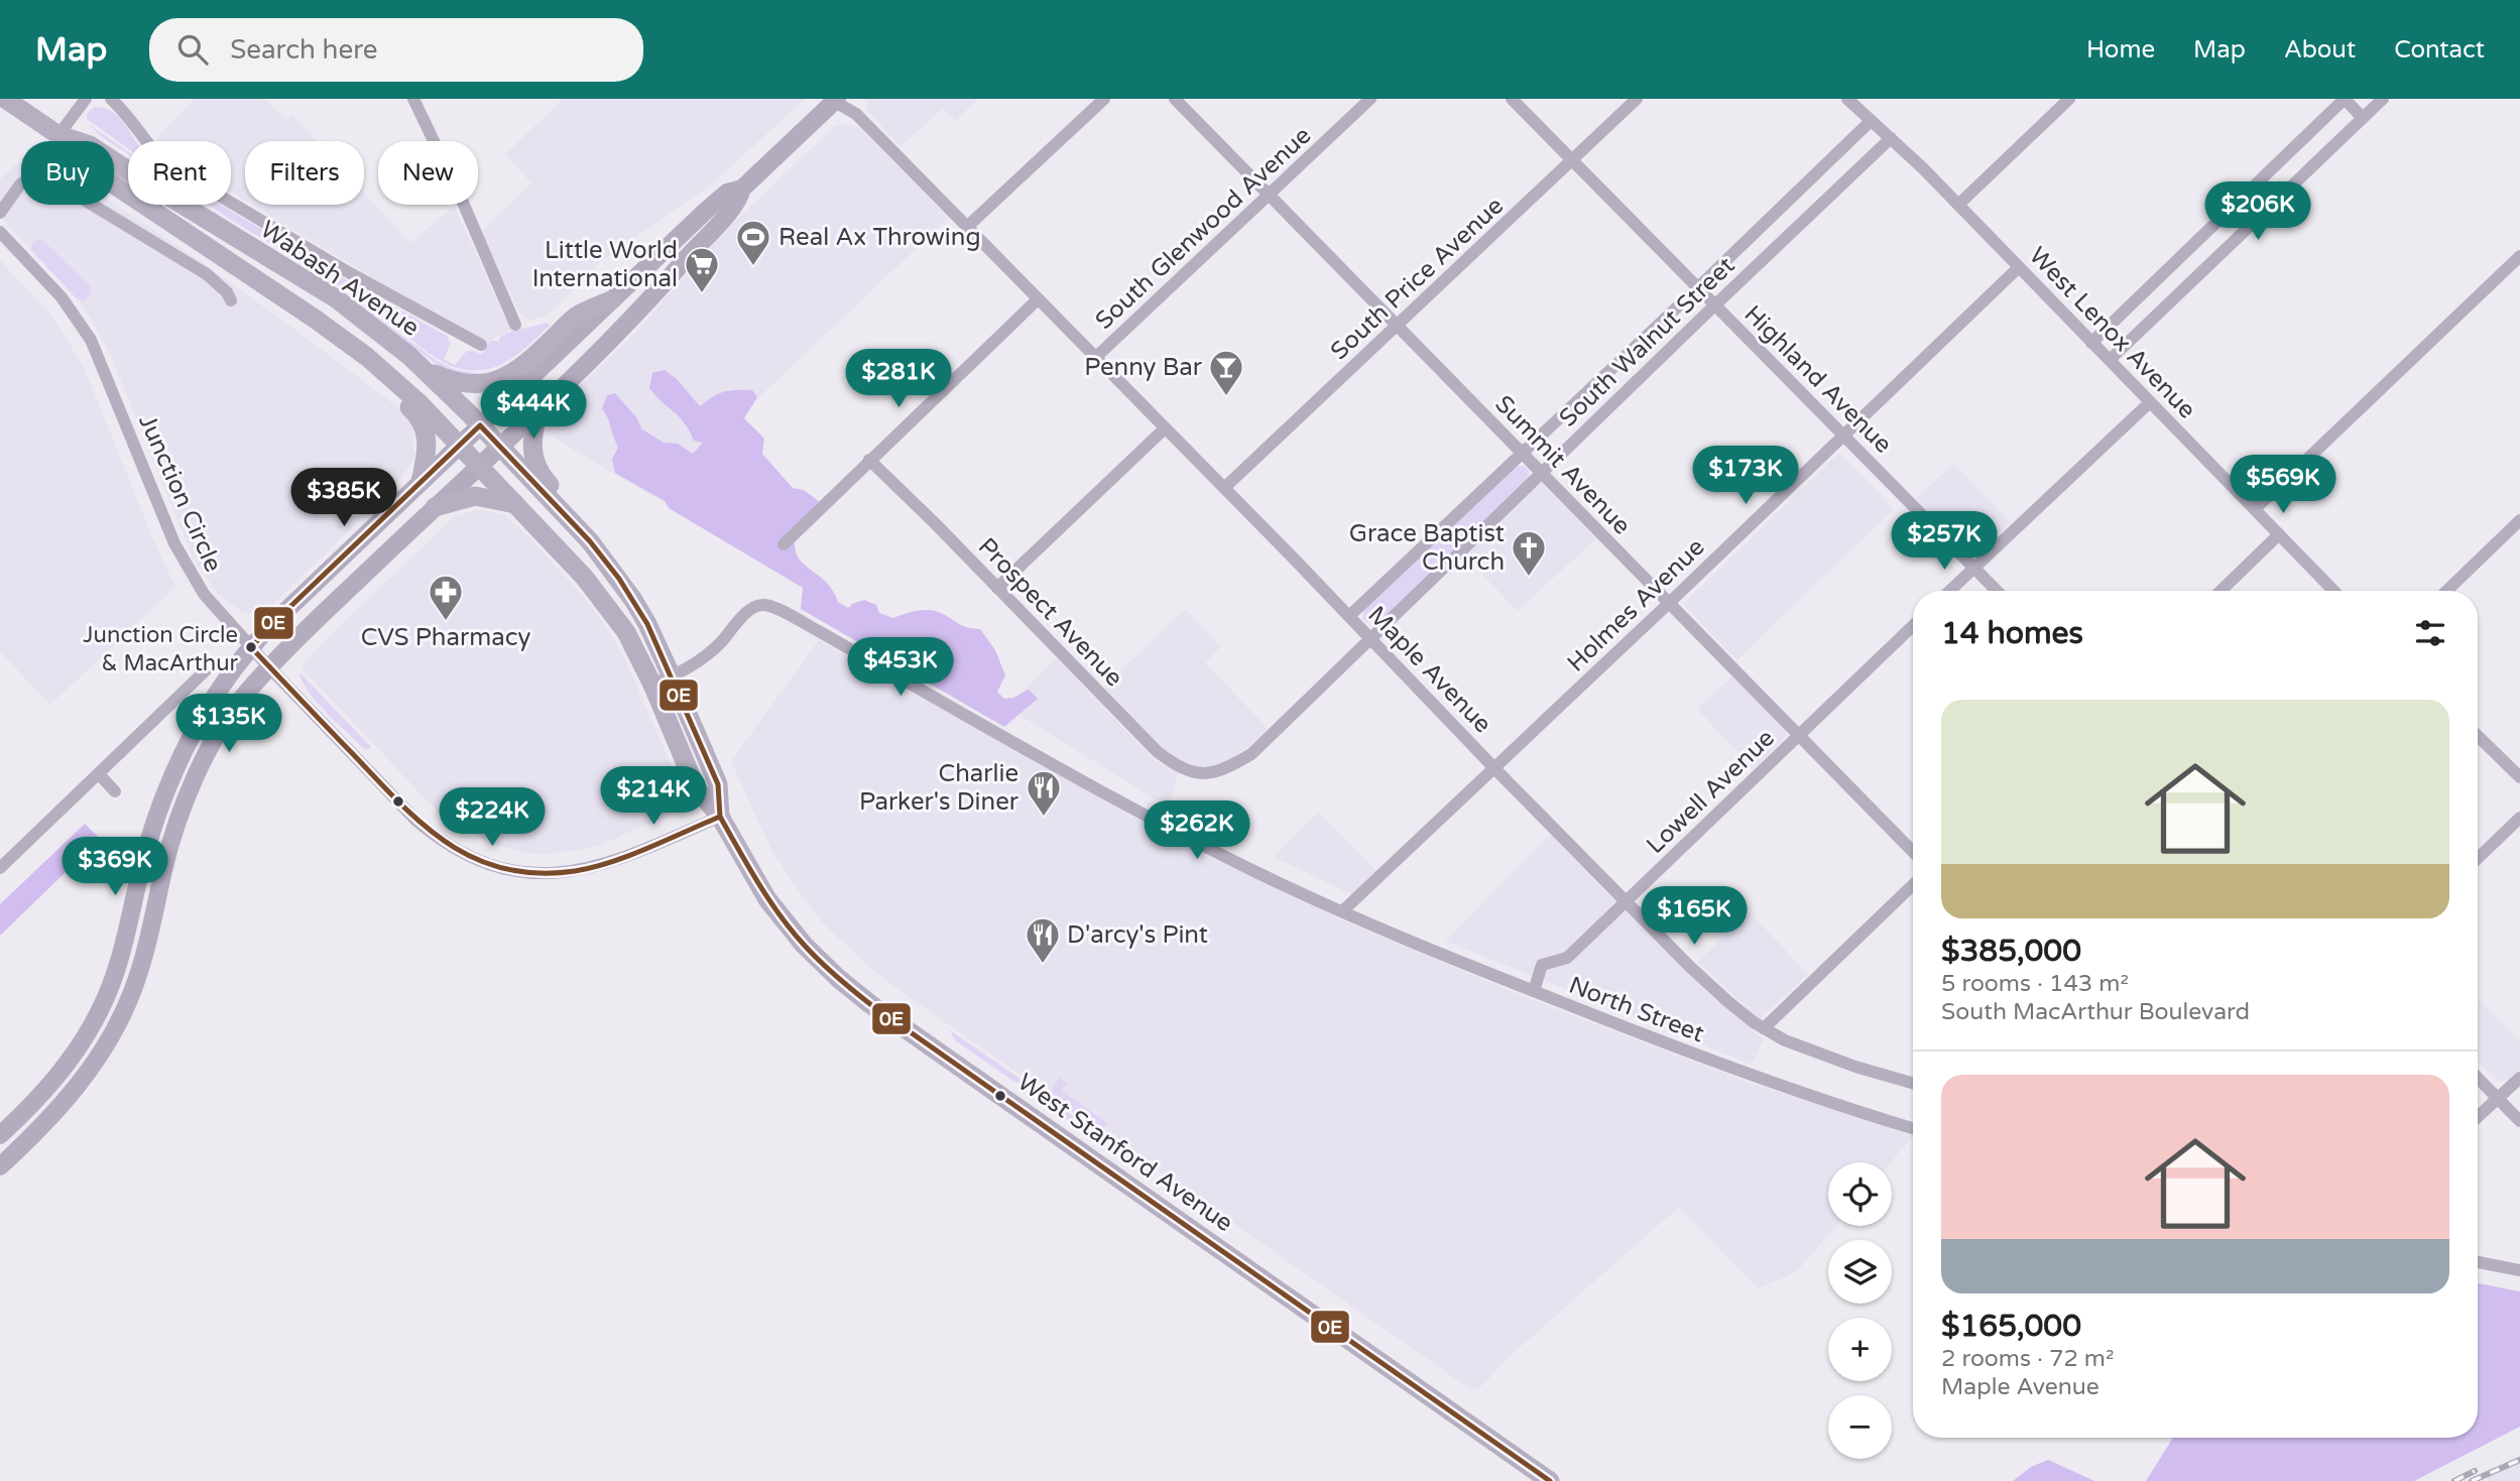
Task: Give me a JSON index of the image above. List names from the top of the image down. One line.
{"streets":{"main road":["Wabash Avenue","West Stanford Avenue"],"street":["South Glenwood Avenue","South Price Avenue","West Lenox Avenue","South Walnut Street","Highland Avenue","Summit Avenue","Junction Circle","Holmes Avenue","Prospect Avenue","Maple Avenue","Lowell Avenue","North Street"]},"crossings":[["South Glenwood Avenue","Summit Avenue"],["South Glenwood Avenue","Maple Avenue"],["Wabash Avenue","West Stanford Avenue"],["South Price Avenue","Highland Avenue"],["South Price Avenue","Summit Avenue"],["South Price Avenue","Maple Avenue"],["West Lenox Avenue","South Walnut Street"],["West Lenox Avenue","Holmes Avenue"],["South Walnut Street","Highland Avenue"],["South Walnut Street","Summit Avenue"],["South Walnut Street","Prospect Avenue"],["South Walnut Street","Maple Avenue"],["Highland Avenue","Holmes Avenue"],["Summit Avenue","Holmes Avenue"],["Summit Avenue","Lowell Avenue"],["Junction Circle","West Stanford Avenue"],["Holmes Avenue","Maple Avenue"],["Holmes Avenue","North Street"],["Maple Avenue","Lowell Avenue"],["Lowell Avenue","North Street"],["North Street","West Stanford Avenue"]],"places":{"sports":["Real Ax Throwing"],"supermarket":["Little World International"],"bar":["Penny Bar"],"church":["Grace Baptist Church"],"pharmacy":["CVS Pharmacy"],"other":["Junction Circle & MacArthur"],"restaurant":["Charlie Parker's Diner","D'arcy's Pint"]},"lines":["transit line 0E"],"page":{"header":"Map","search":"Search here","nav":["Home","Map","About","Contact"],"chip":["Buy","Rent","Filters","New"],"price":["$206K","$281K","$444K","$173K","$569K","$385K","$257K","$453K","$135K","$214K","$224K","$262K","$369K","$165K"],"heading":"14 homes","list":[{"name":"$385,000","note":"5 rooms · 143 m² · South MacArthur Boulevard"},{"name":"$165,000","note":"2 rooms · 72 m² · Maple Avenue"}],"map_buttons":["+","−"]}}
